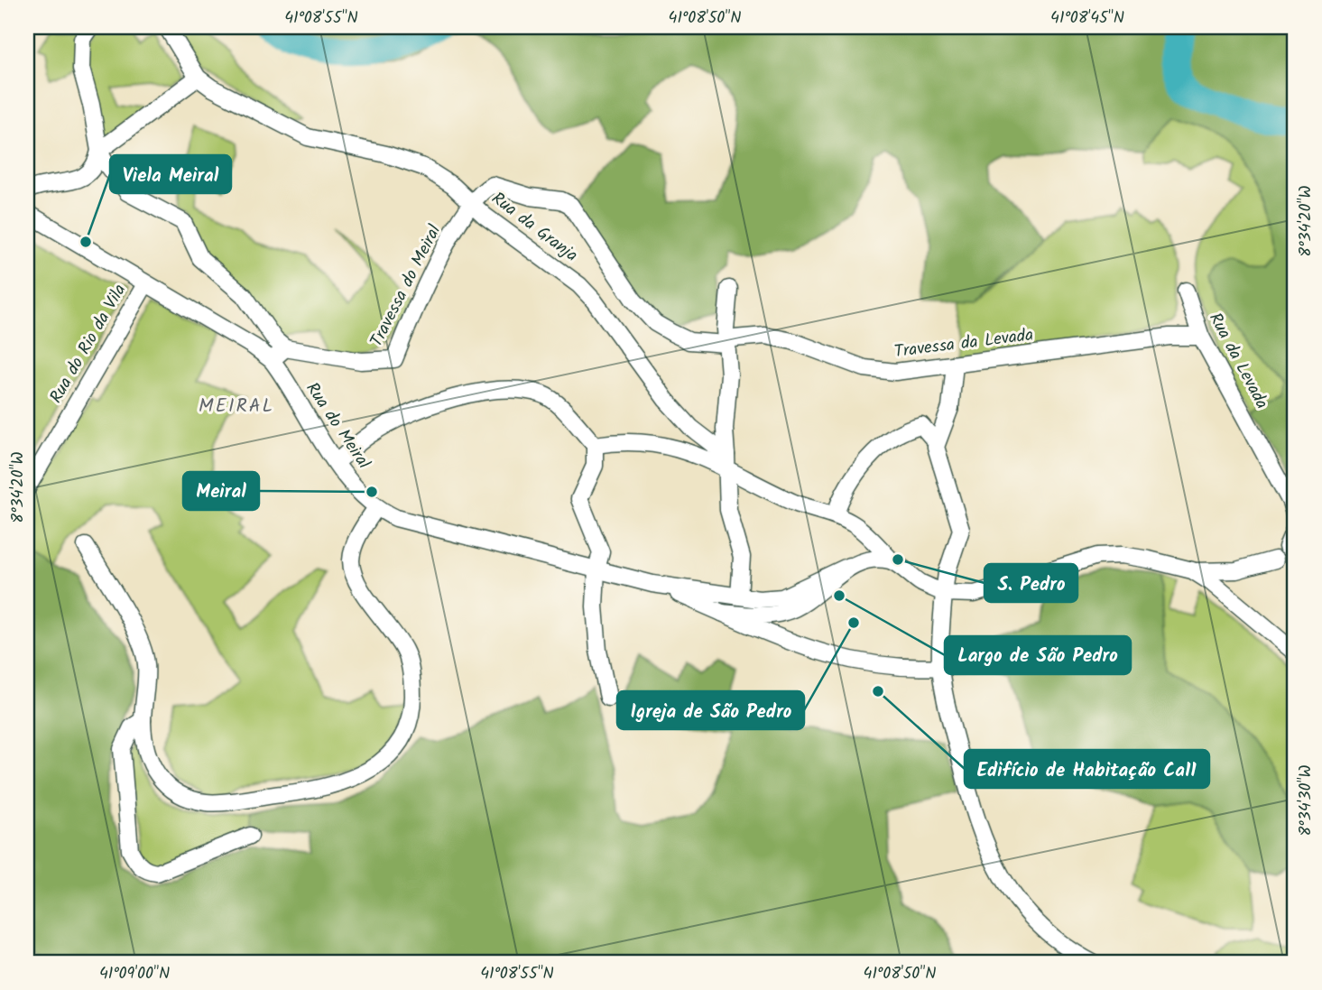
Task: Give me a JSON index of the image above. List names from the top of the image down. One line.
{"streets":{"street":["Rua da Granja","Travessa do Meiral","Rua do Rio da Vila","Travessa da Levada","Rua da Levada","Rua do Meiral"]},"crossings":[["Rua da Granja","Travessa do Meiral"],["Rua da Granja","Travessa da Levada"],["Rua da Granja","Rua do Meiral"],["Travessa do Meiral","Travessa da Levada"],["Rua do Rio da Vila","Rua do Meiral"],["Travessa da Levada","Rua da Levada"]],"districts":["MEIRAL"],"places":["Viela Meiral","Meiral","S. Pedro","Largo de São Pedro","Igreja de São Pedro","Edifício de Habitação Ca11"],"coordinates":["41°08'55\"N","41°08'50\"N","41°08'45\"N","8°34'20\"W","8°34'30\"W","41°09'00\"N"]}
